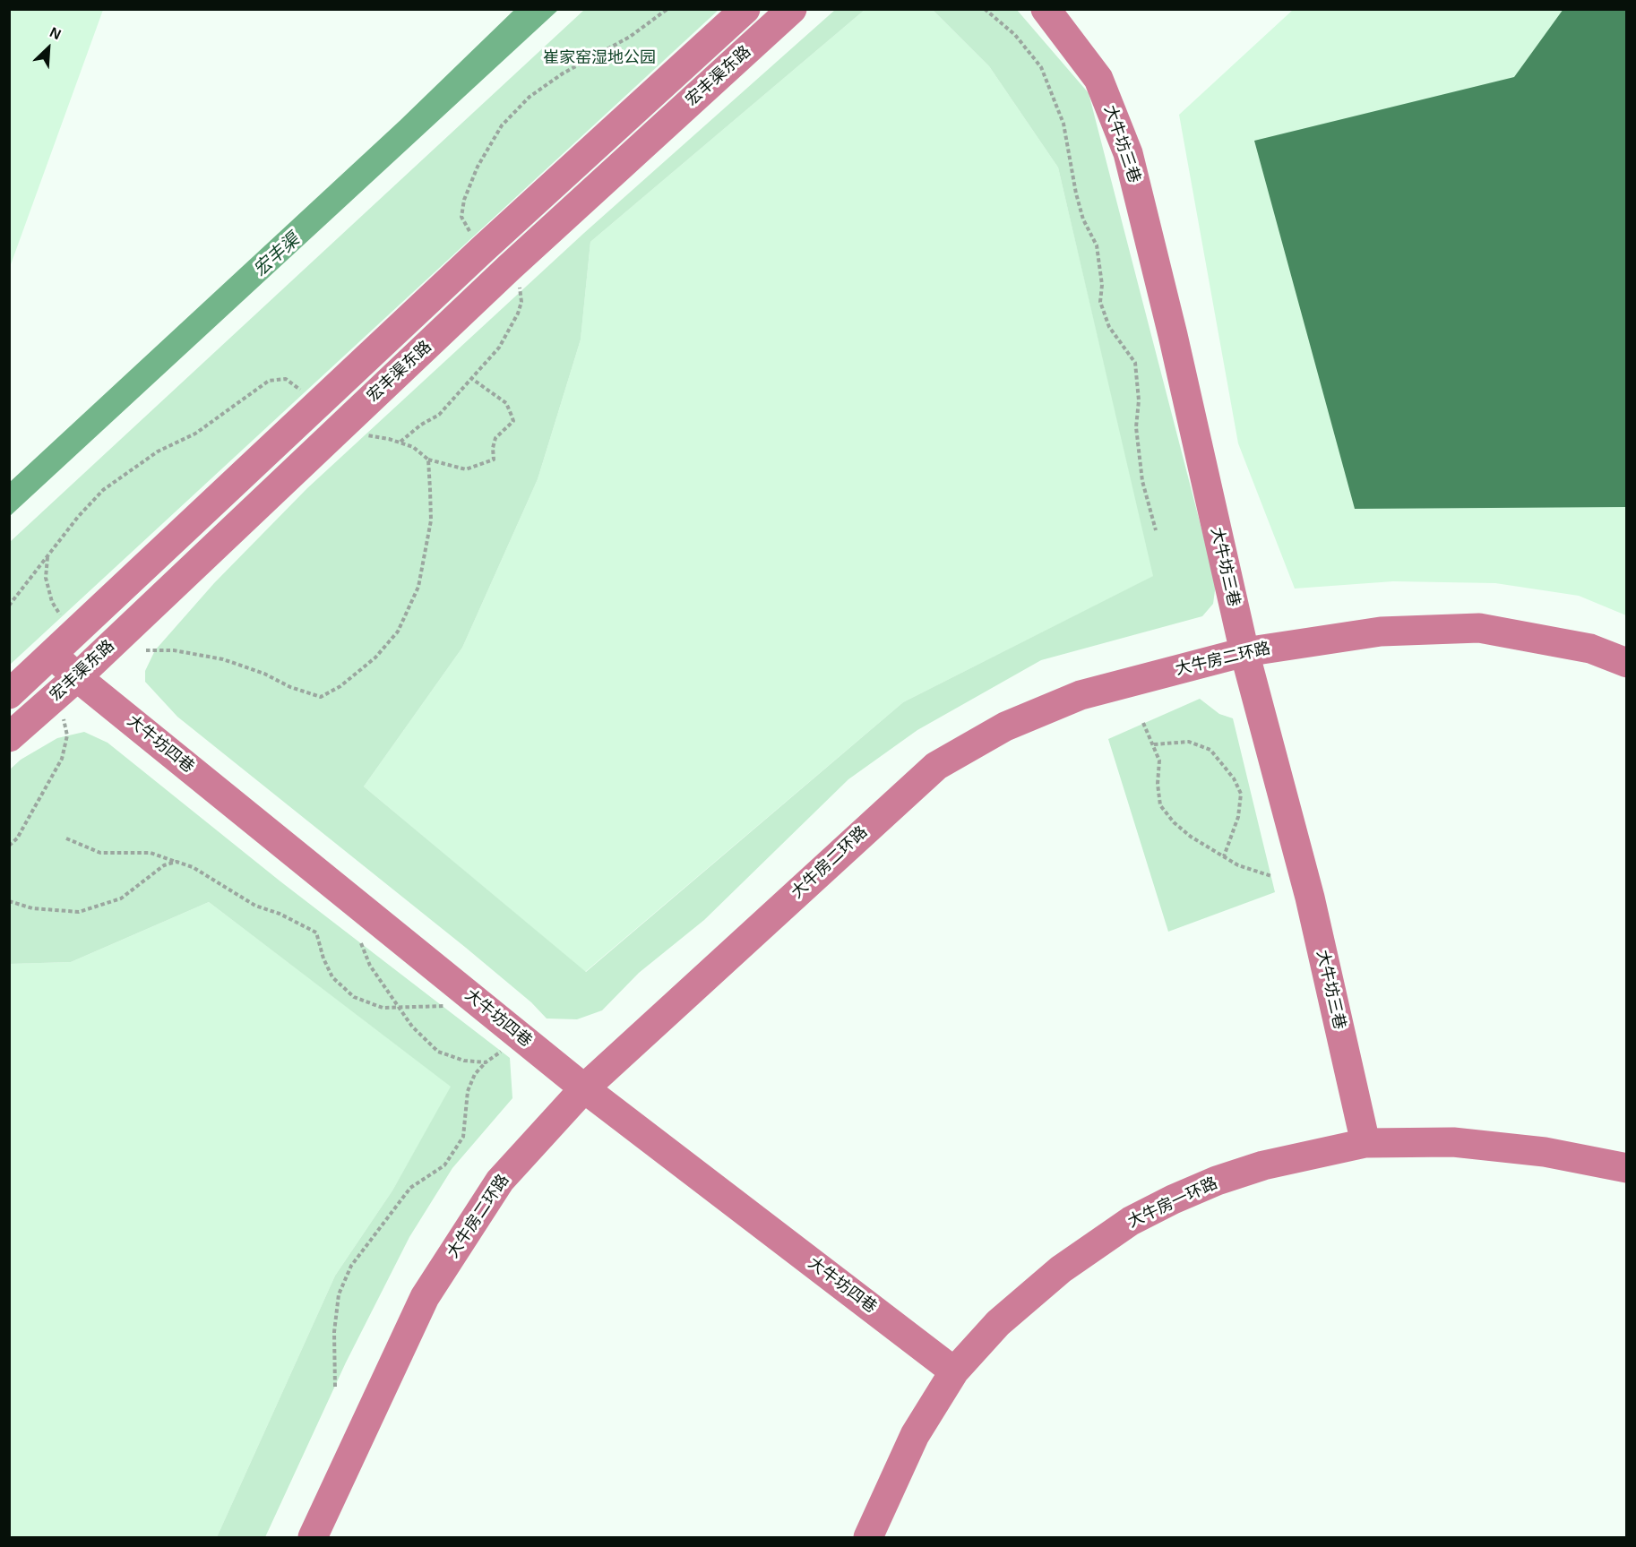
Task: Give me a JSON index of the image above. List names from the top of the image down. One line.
{"streets":{"street":["宏丰渠东路","大牛坊三巷","大牛房二环路","大牛坊四巷","大牛房一环路"]},"crossings":[["宏丰渠东路","大牛坊四巷"],["大牛坊三巷","大牛房二环路"],["大牛坊三巷","大牛房一环路"],["大牛房二环路","大牛坊四巷"],["大牛坊四巷","大牛房一环路"]],"water":["宏丰渠"],"parks":["崔家窑湿地公园"],"north":"top right"}
